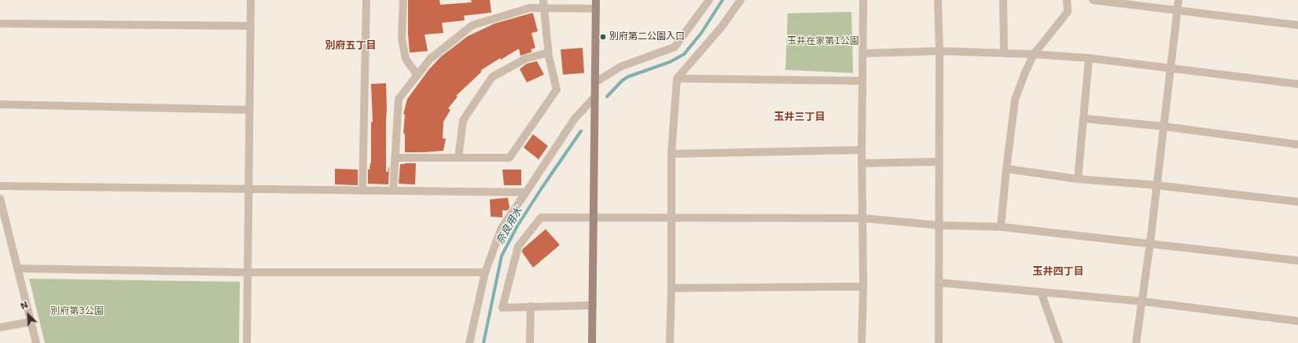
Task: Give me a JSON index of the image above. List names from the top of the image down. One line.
{"districts":["別府五丁目","玉井三丁目","玉井四丁目"],"water":["奈良用水"],"parks":["玉井在家第1公園","別府第3公園"],"places":["別府第二公園入口"],"north":"top left"}
